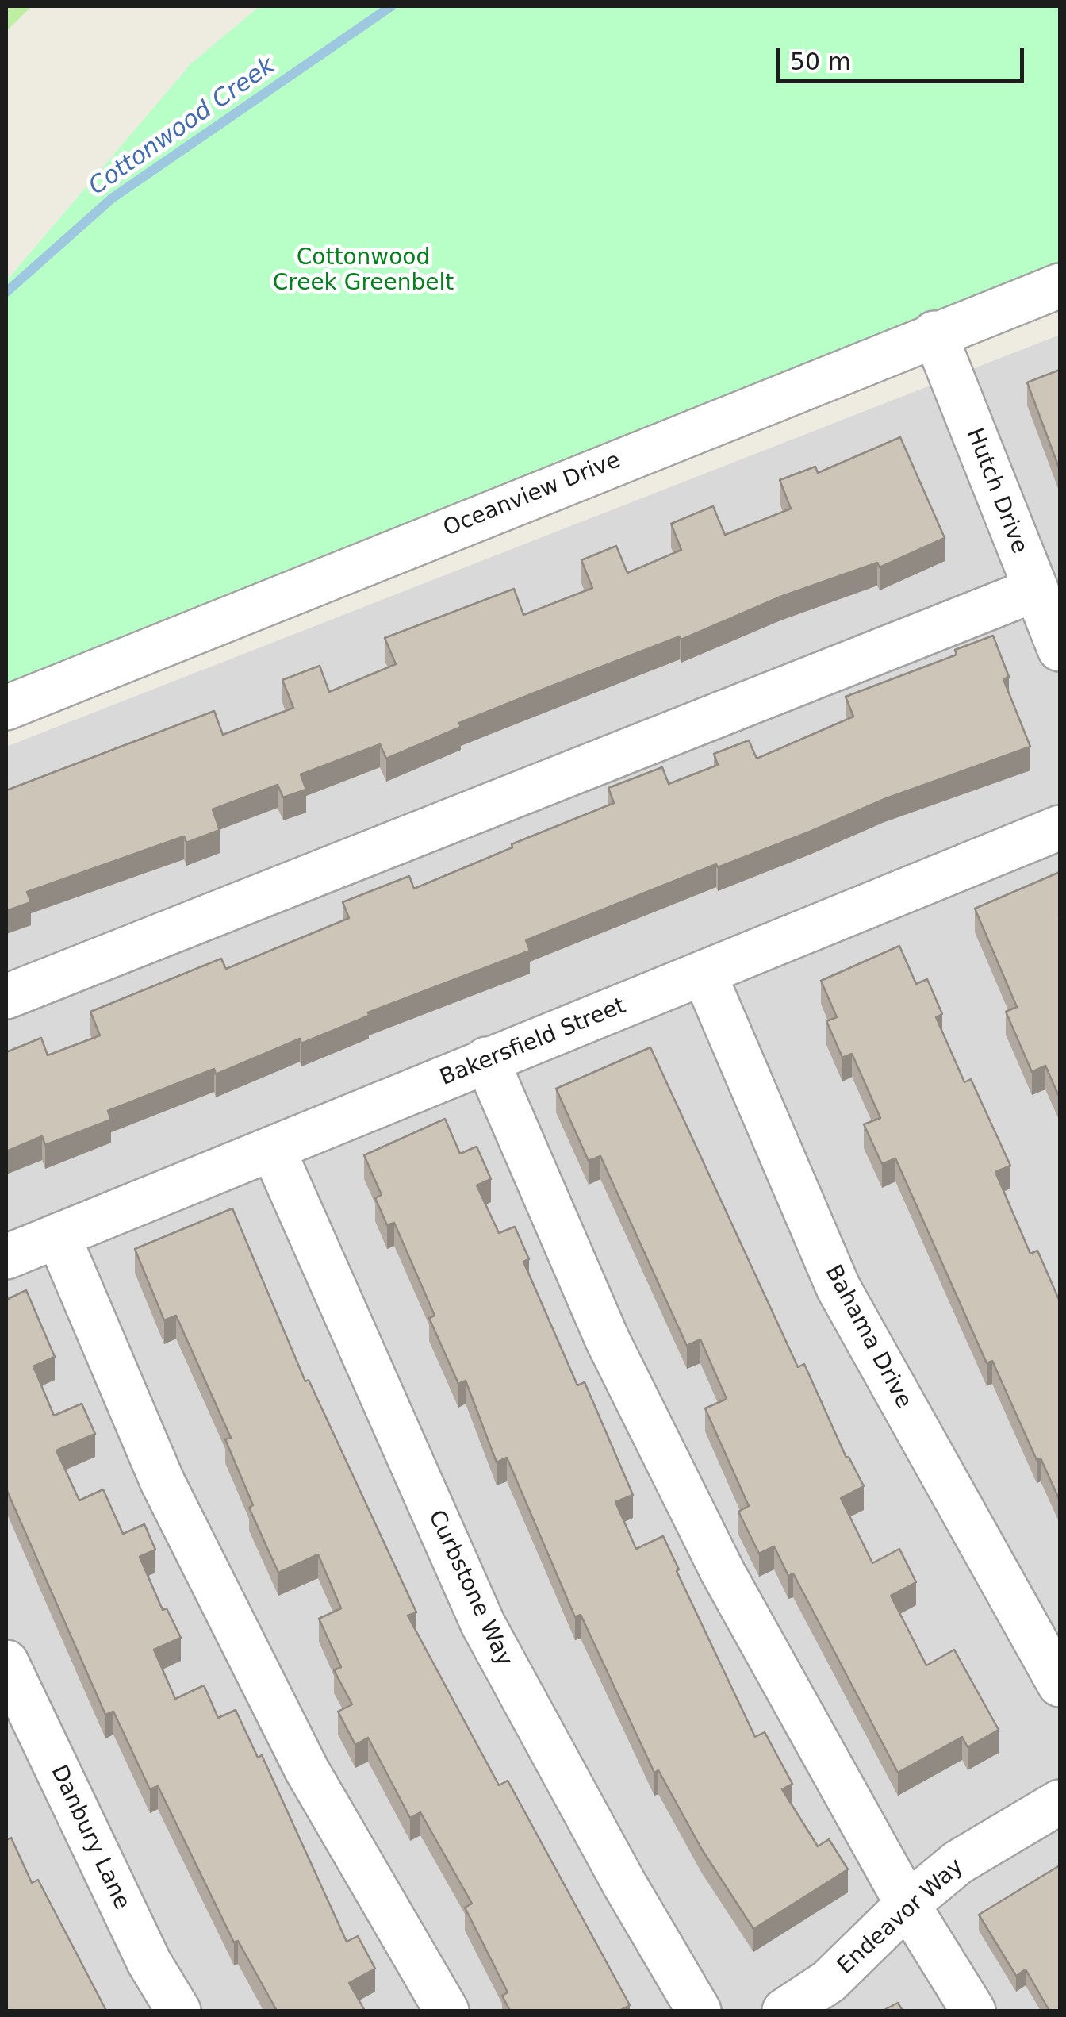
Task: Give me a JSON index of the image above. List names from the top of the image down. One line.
{"streets":{"street":["Hutch Drive","Oceanview Drive","Bakersfield Street","Bahama Drive","Curbstone Way","Danbury Lane","Endeavor Way"]},"crossings":[["Hutch Drive","Oceanview Drive"],["Bakersfield Street","Bahama Drive"],["Bakersfield Street","Curbstone Way"]],"water":["Cottonwood Creek"],"parks":["Cottonwood Creek Greenbelt"],"scale_bar":"50 m"}
